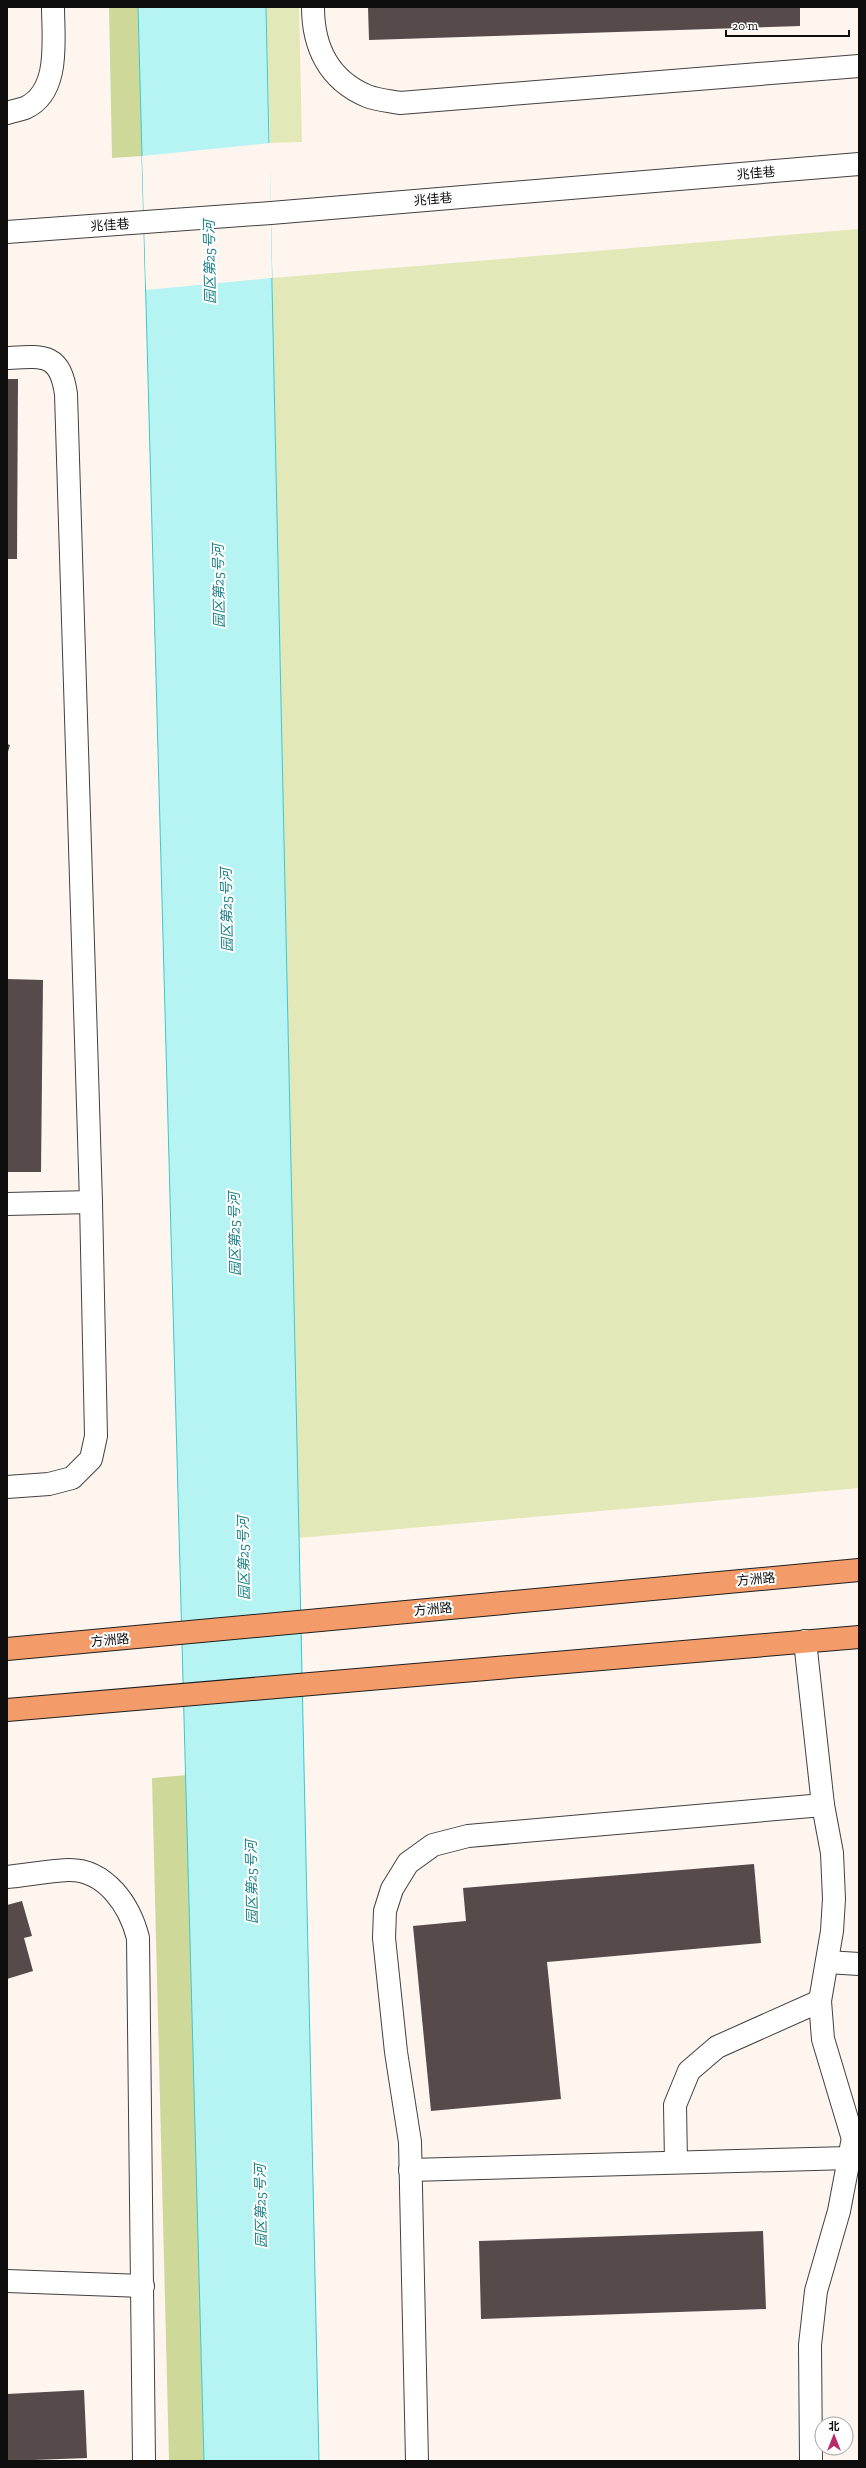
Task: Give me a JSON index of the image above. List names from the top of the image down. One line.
{"streets":{"main road":["方洲路"],"street":["兆佳巷"]},"water":["园区第25号河"],"scale_bar":"20 m","north":"top"}
